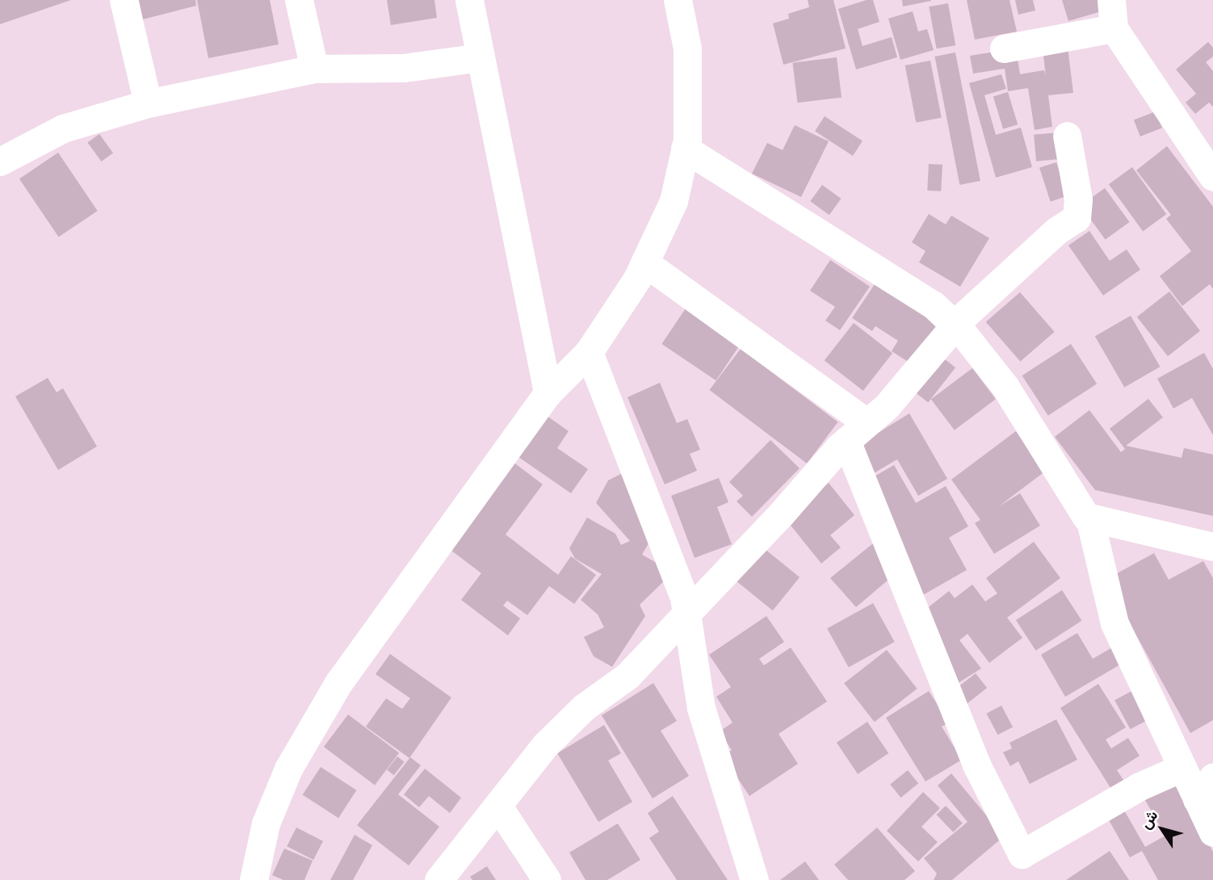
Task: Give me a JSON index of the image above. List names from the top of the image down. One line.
{"north":"top left"}
